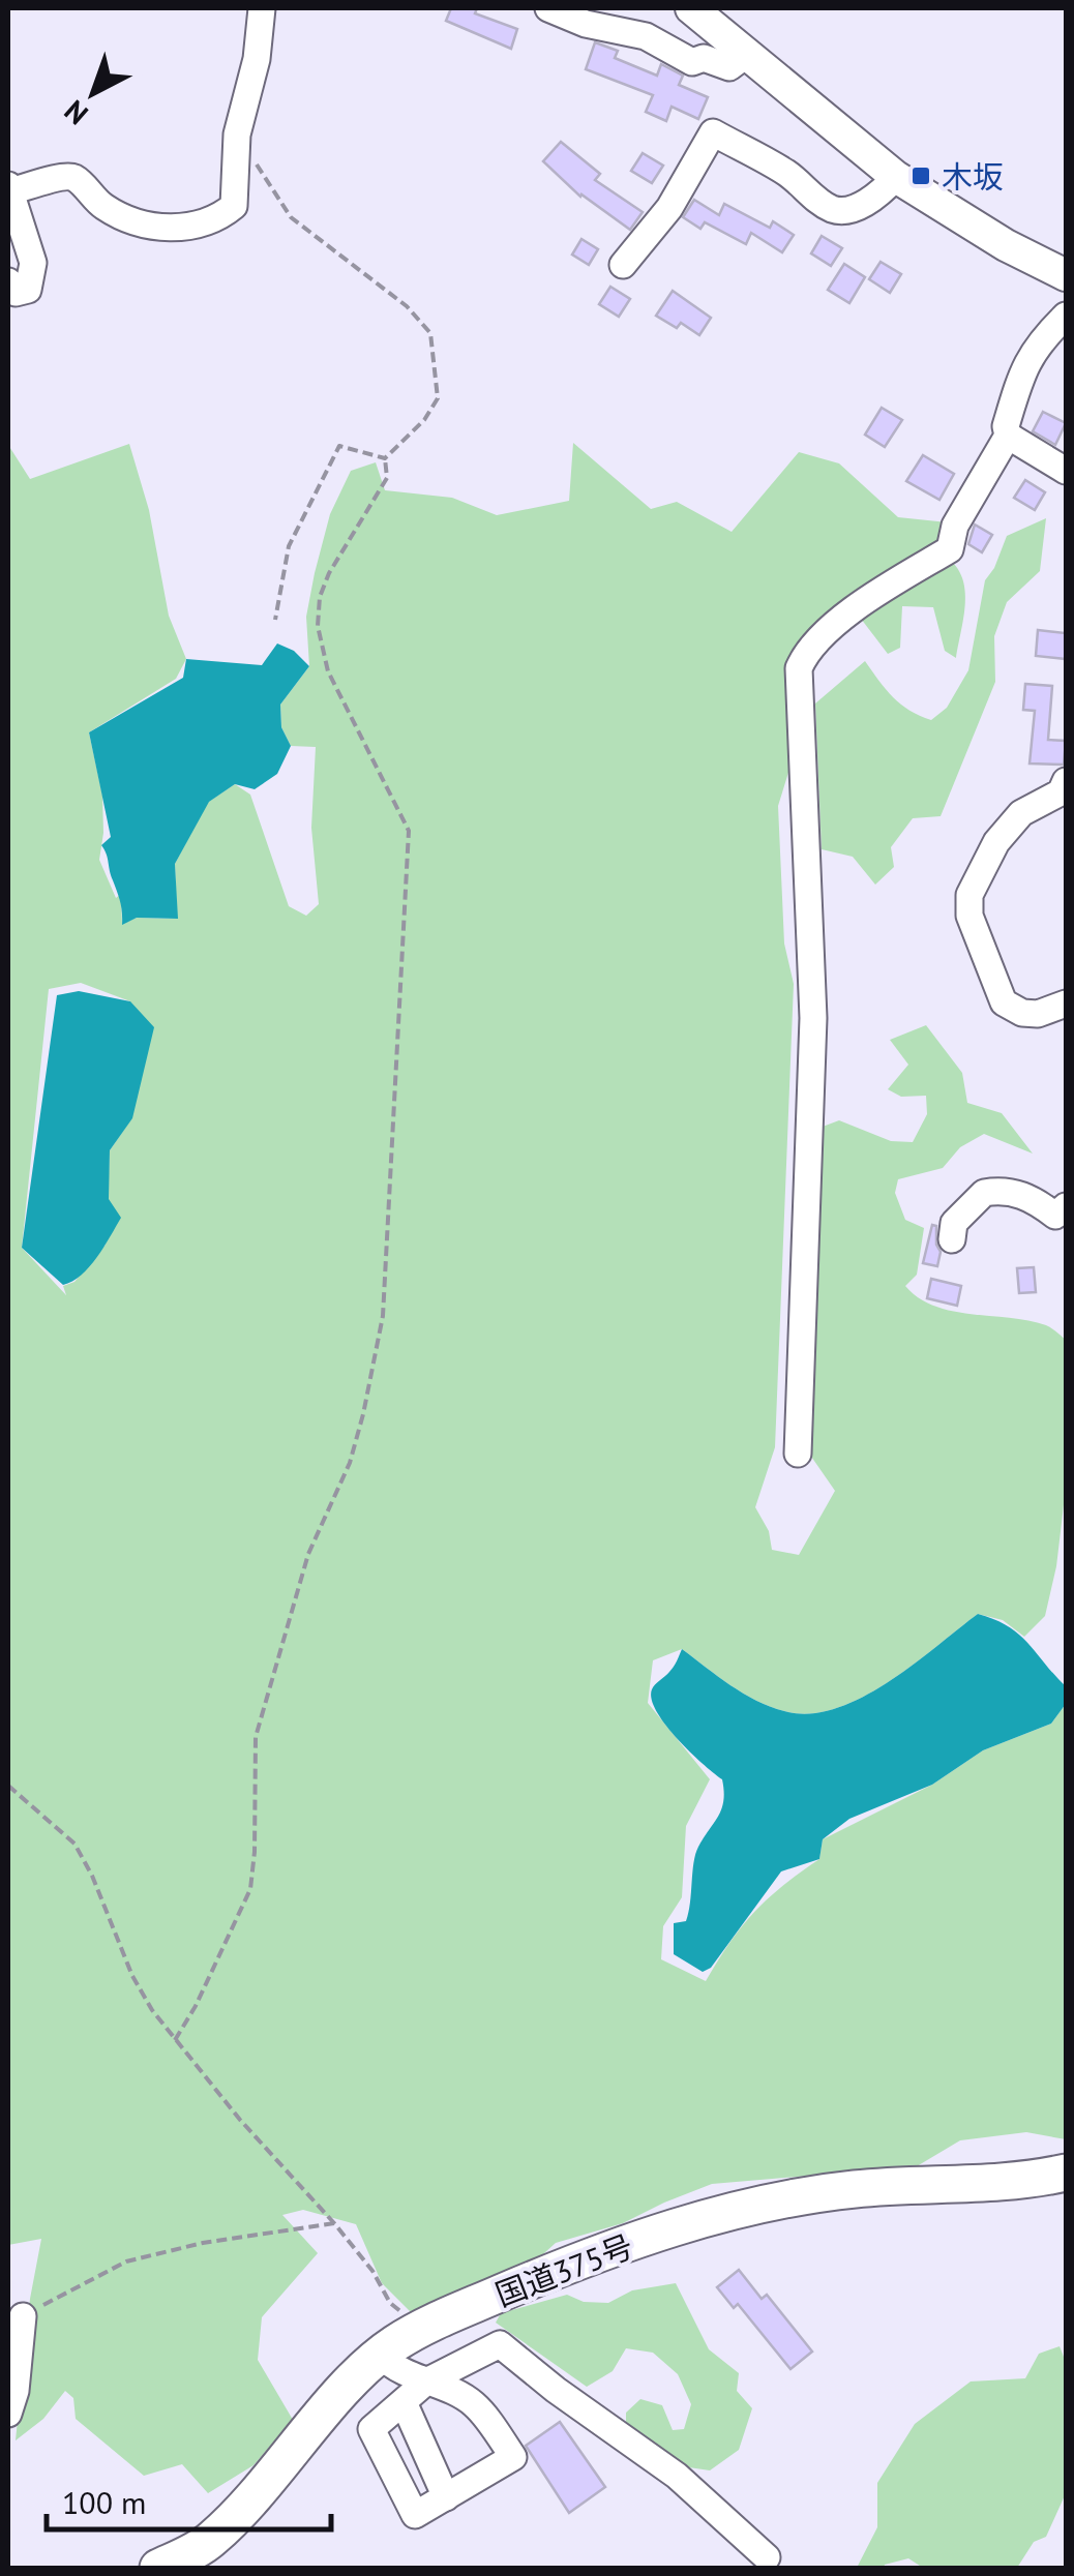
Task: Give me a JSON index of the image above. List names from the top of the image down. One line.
{"streets":{"highway":["国道375号"]},"places":{"transit":["木坂"]},"scale_bar":"100 m","north":"bottom left"}
